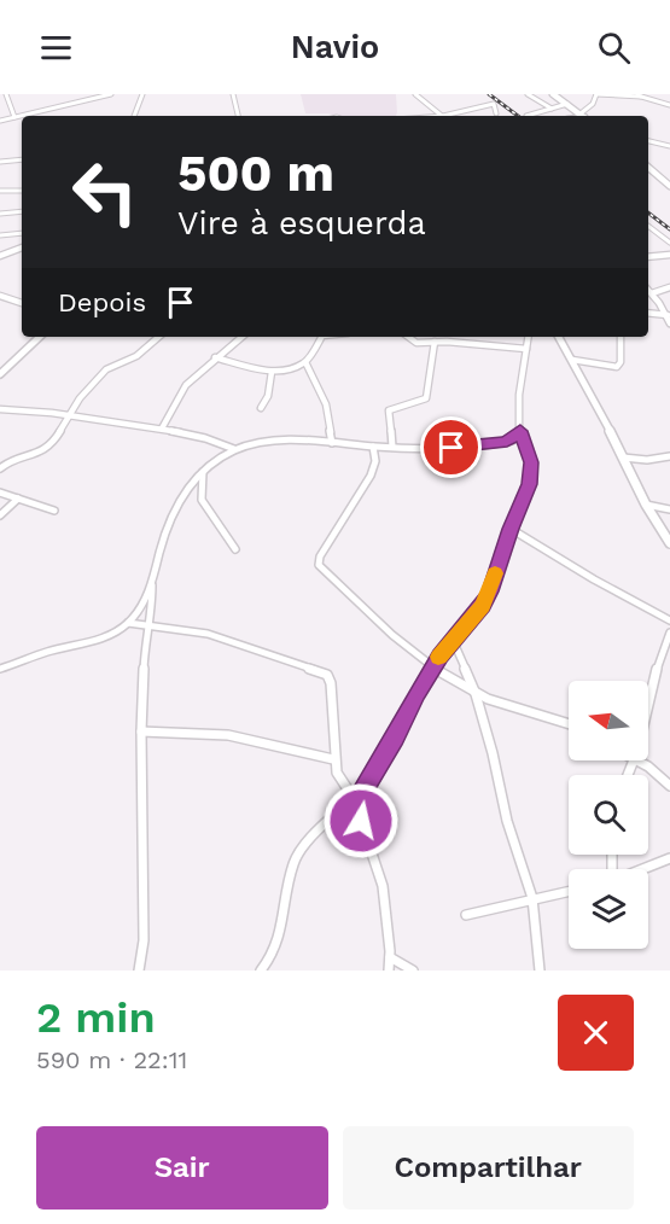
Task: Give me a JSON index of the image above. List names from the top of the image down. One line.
{"north":"left","page":{"header":"Navio","turn":["500 m","Vire à esquerda"],"then":"Depois","heading":["2 min","590 m · 22:11"],"buttons":["Sair","Compartilhar"]}}
